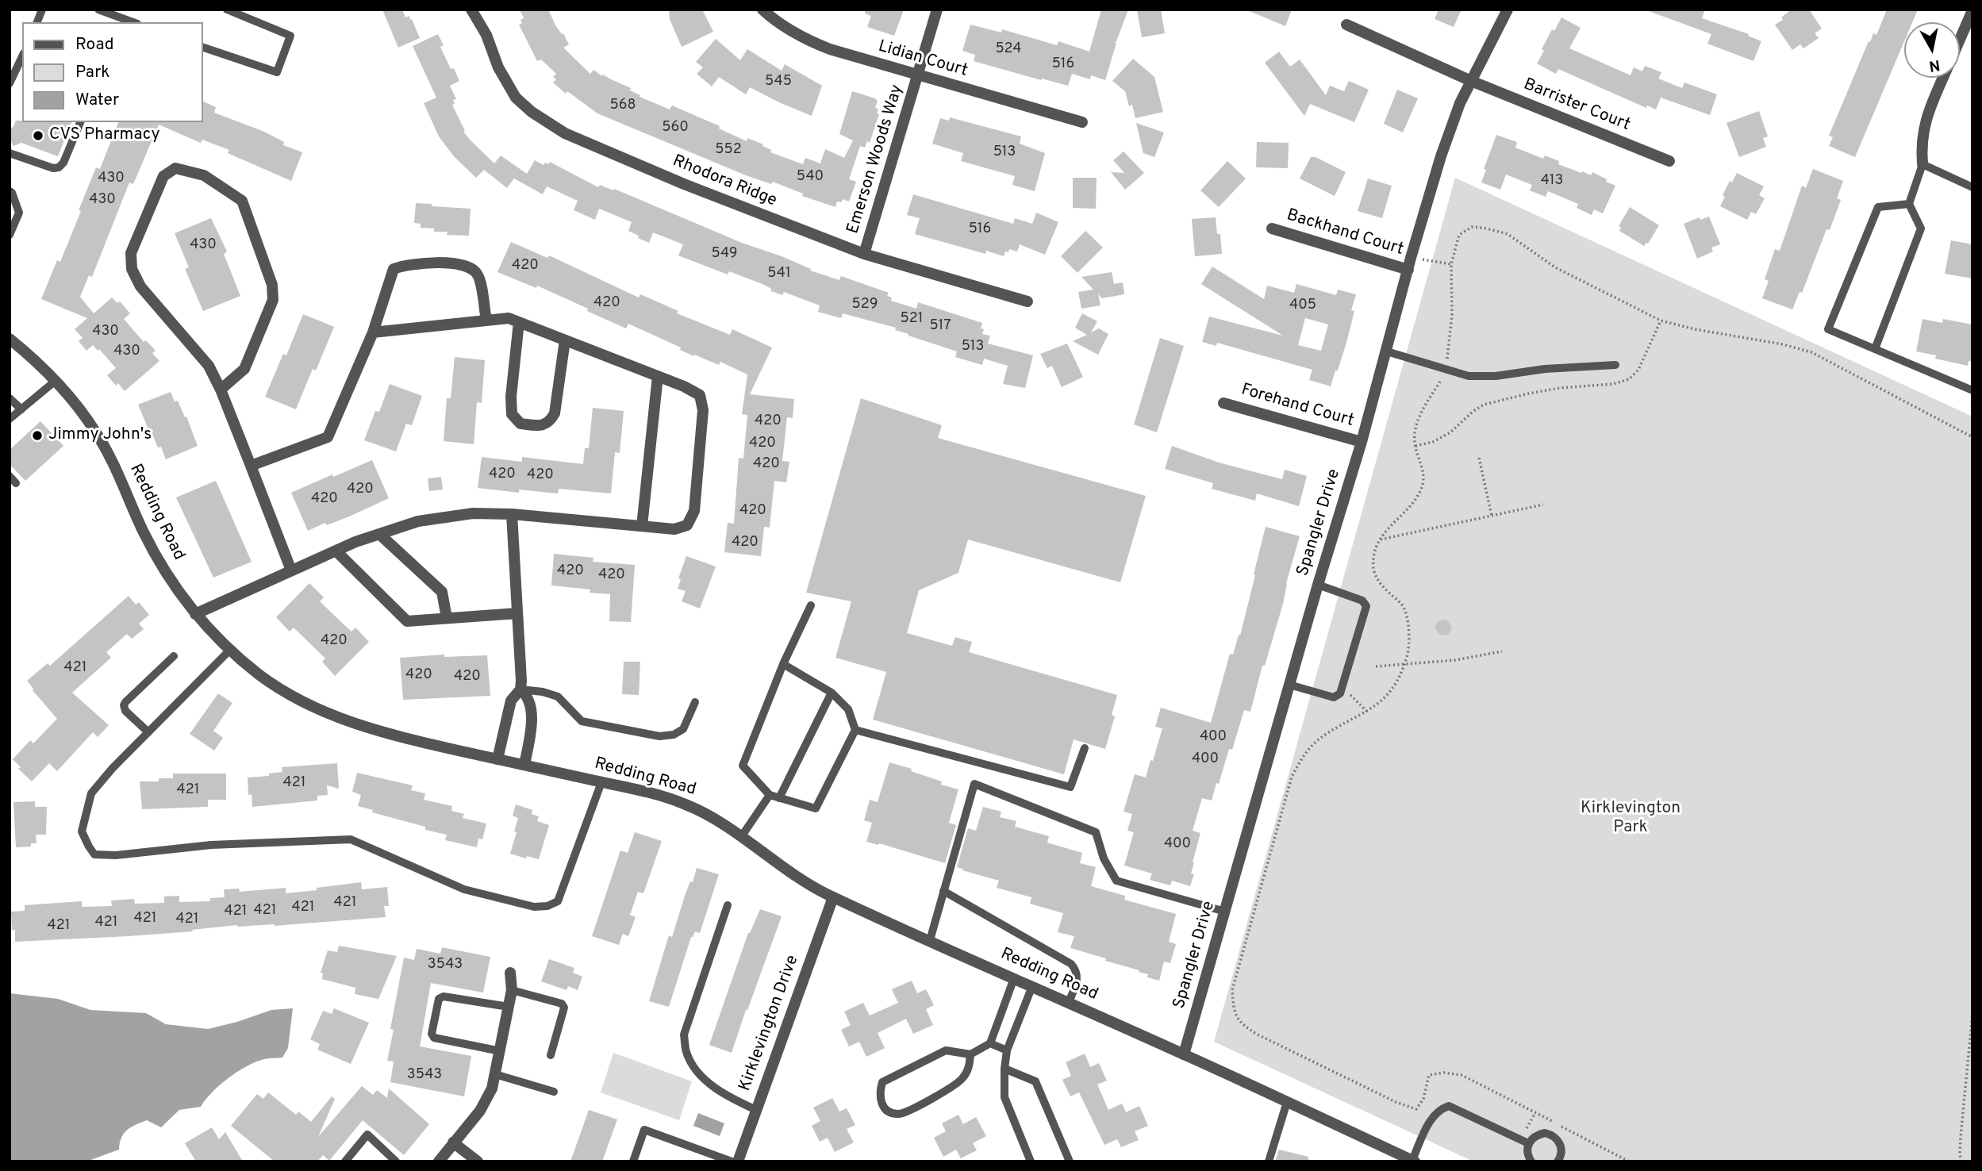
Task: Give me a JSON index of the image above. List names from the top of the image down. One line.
{"streets":{"street":["Lidian Court","Barrister Court","Emerson Woods Way","Rhodora Ridge","Backhand Court","Forehand Court","Redding Road","Spangler Drive","Kirklevington Drive"]},"crossings":[["Lidian Court","Emerson Woods Way"],["Barrister Court","Spangler Drive"],["Emerson Woods Way","Rhodora Ridge"],["Backhand Court","Spangler Drive"],["Forehand Court","Spangler Drive"],["Redding Road","Spangler Drive"],["Redding Road","Kirklevington Drive"]],"parks":["Kirklevington Park"],"places":["CVS Pharmacy","Jimmy John's"],"house_numbers":["524","516","545","568","560","552","513","540","430","413","430","516","430","549","420","541","420","529","405","521","517","430","513","430","420","420","420","420","420","420","420","420","420","420","420","420","421","420","420","400","400","421","421","400","421","421","421","421","421","421","421","421","3543","3543"],"legend":["Road","Park","Water"],"north":"bottom"}
